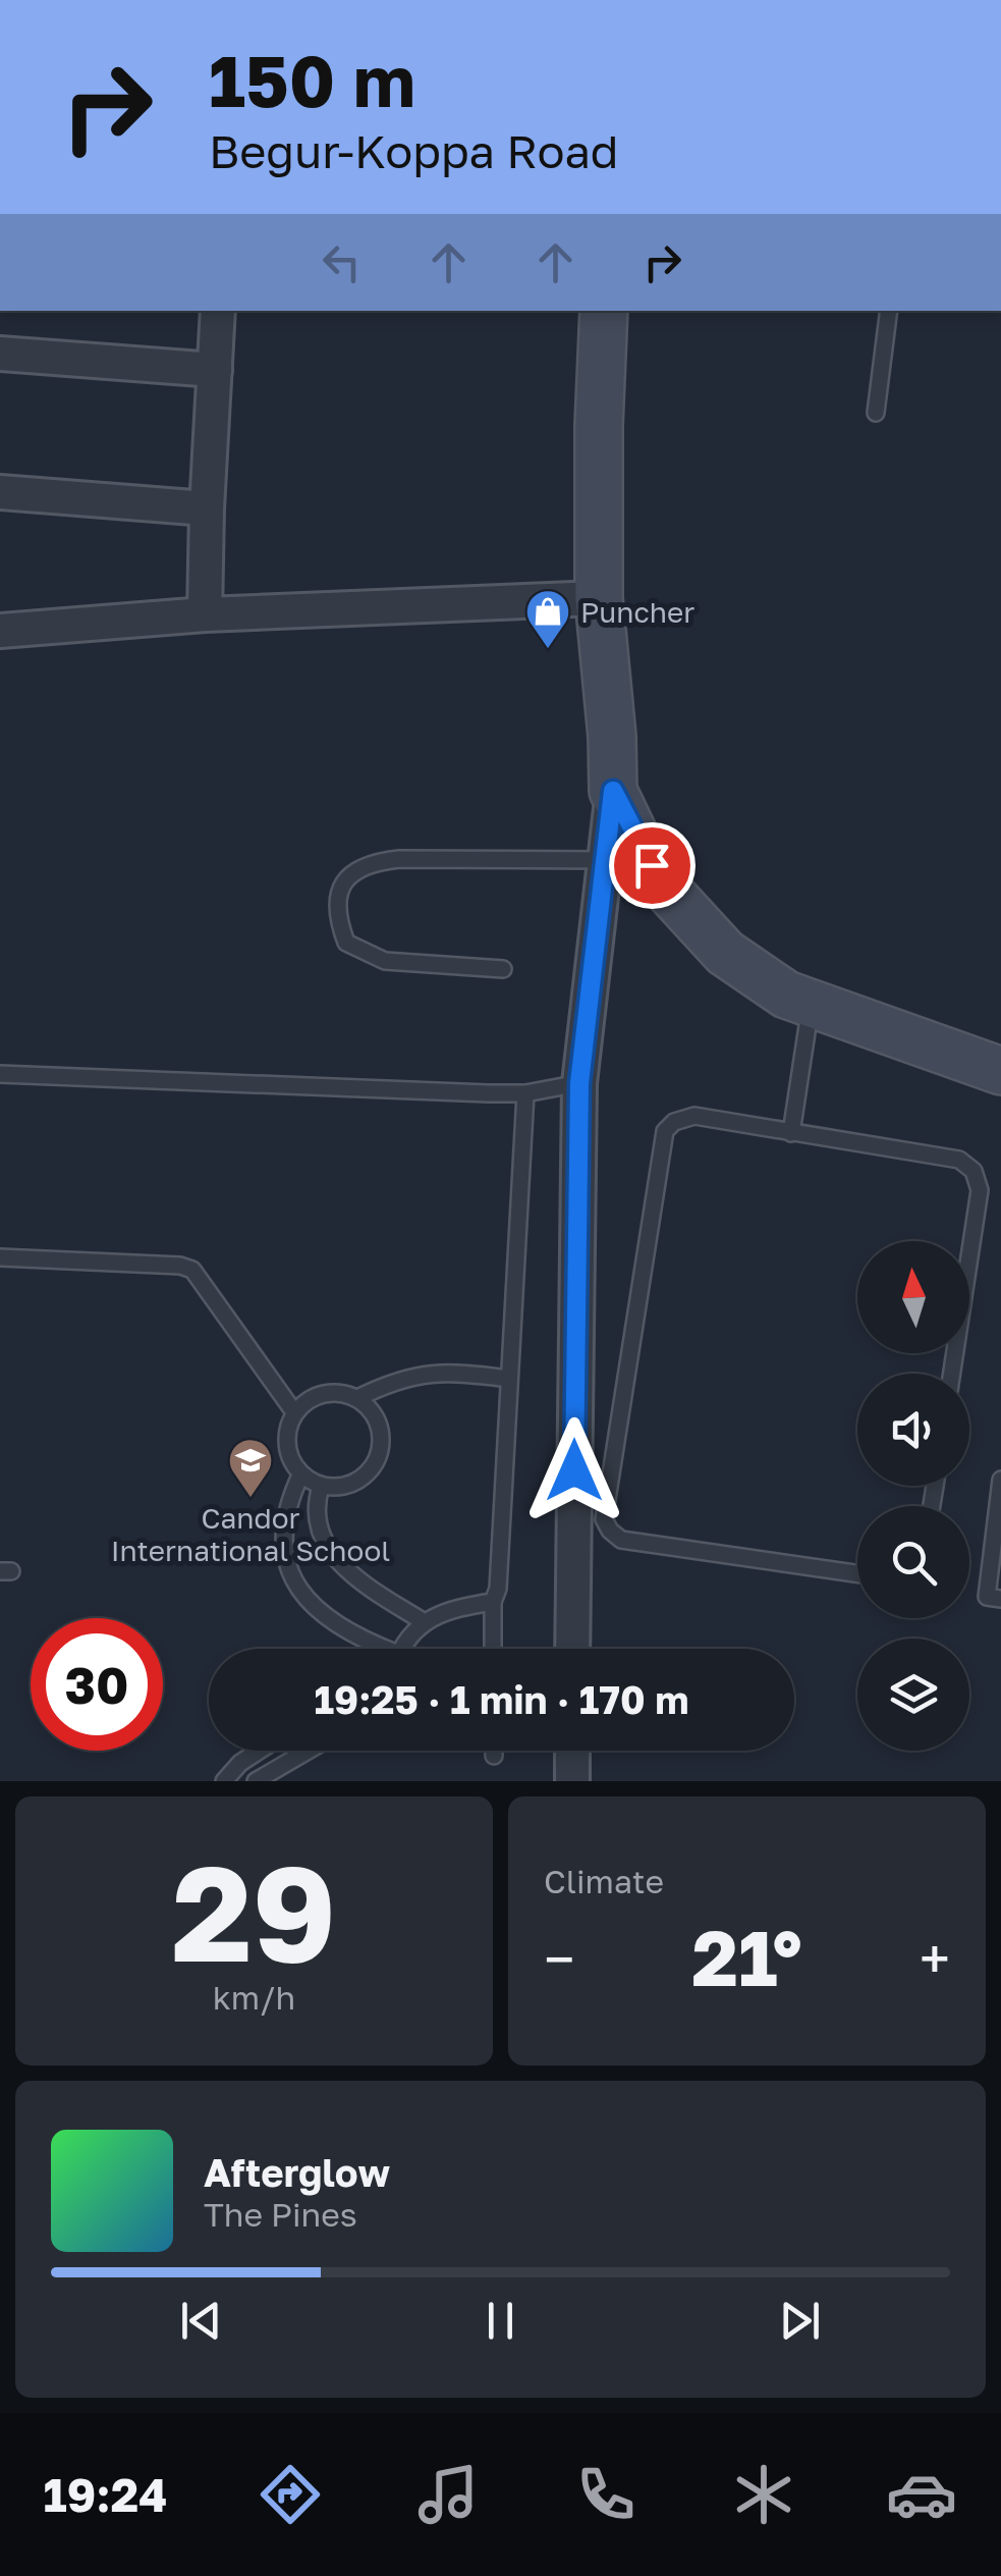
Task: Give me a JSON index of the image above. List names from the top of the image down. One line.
{"places":{"shop":["Puncher"],"school or university":["Candor International School"]},"north":"top","page":{"turn":["150 m","Begur-Koppa Road"],"limit":"30","trip":"19:25 · 1 min · 170 m","tile":[["29","km/h"],"Climate"],"heat":["−","21°","+"],"song":["Afterglow","The Pines"],"tabs":"19:24"}}
